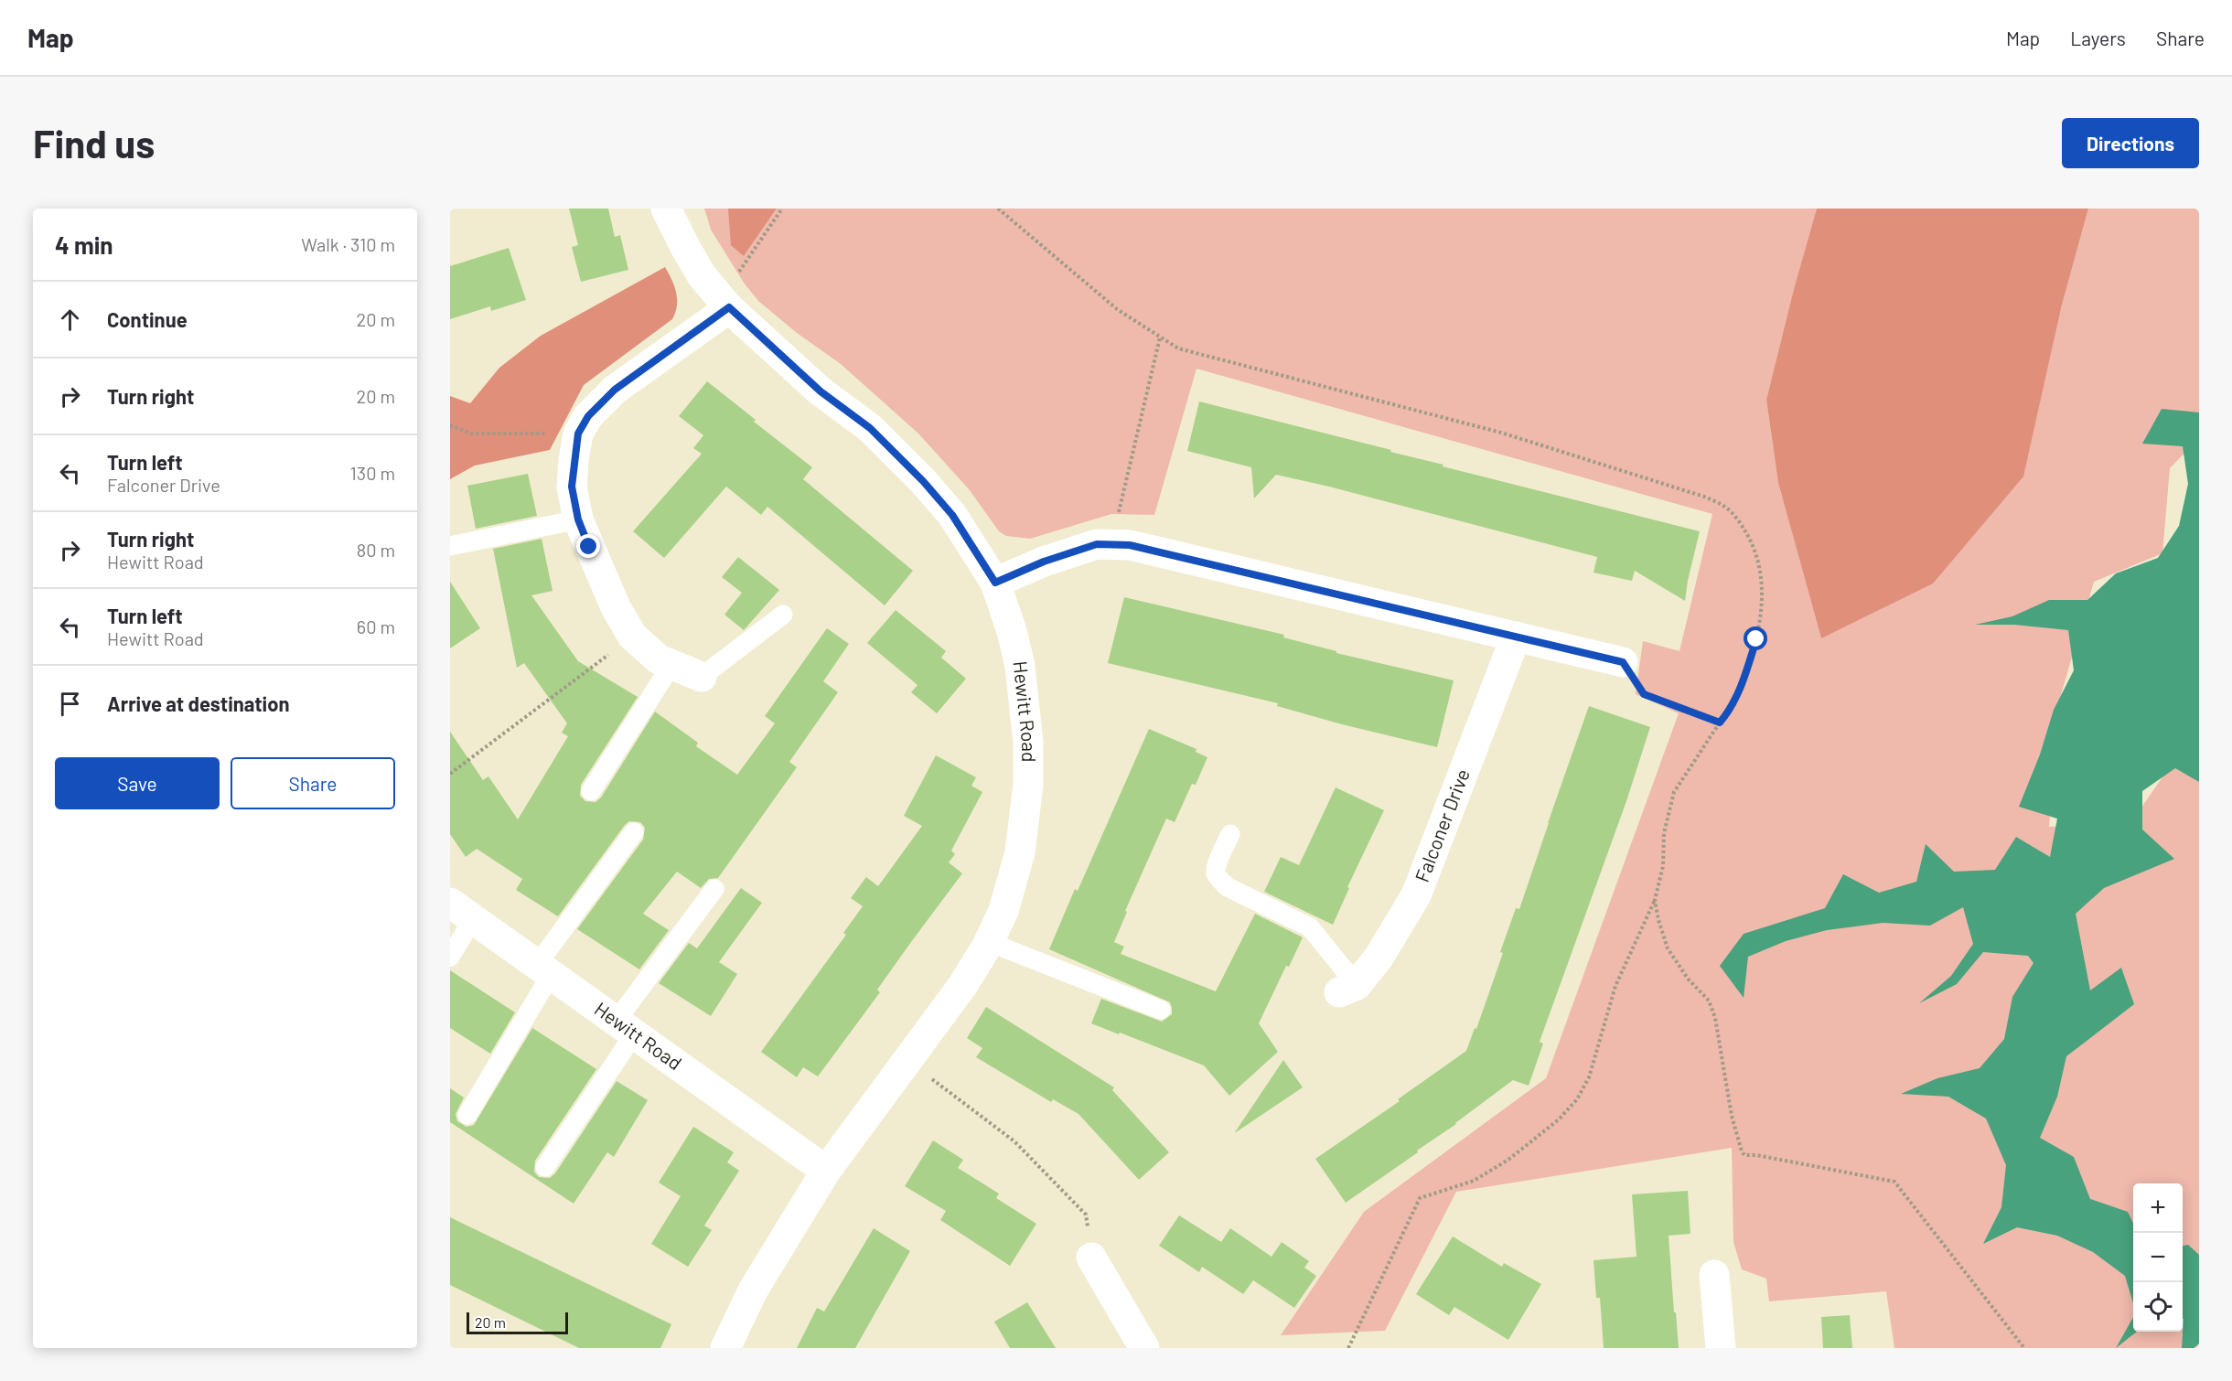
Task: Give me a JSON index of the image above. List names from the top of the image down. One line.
{"streets":{"street":["Hewitt Road","Falconer Drive"]},"scale_bar":"20 m","page":{"header":"Map","nav":["Map","Layers","Share"],"buttons":["Directions",["Save","Share"]],"title":"Find us","heading":["4 min","Walk · 310 m"],"list":[["Continue","20 m"],["Turn right","20 m"],["Turn left","Falconer Drive","130 m"],["Turn right","Hewitt Road","80 m"],["Turn left","Hewitt Road","60 m"],"Arrive at destination"],"map_buttons":["+","−"],"scale":"20 m"}}
